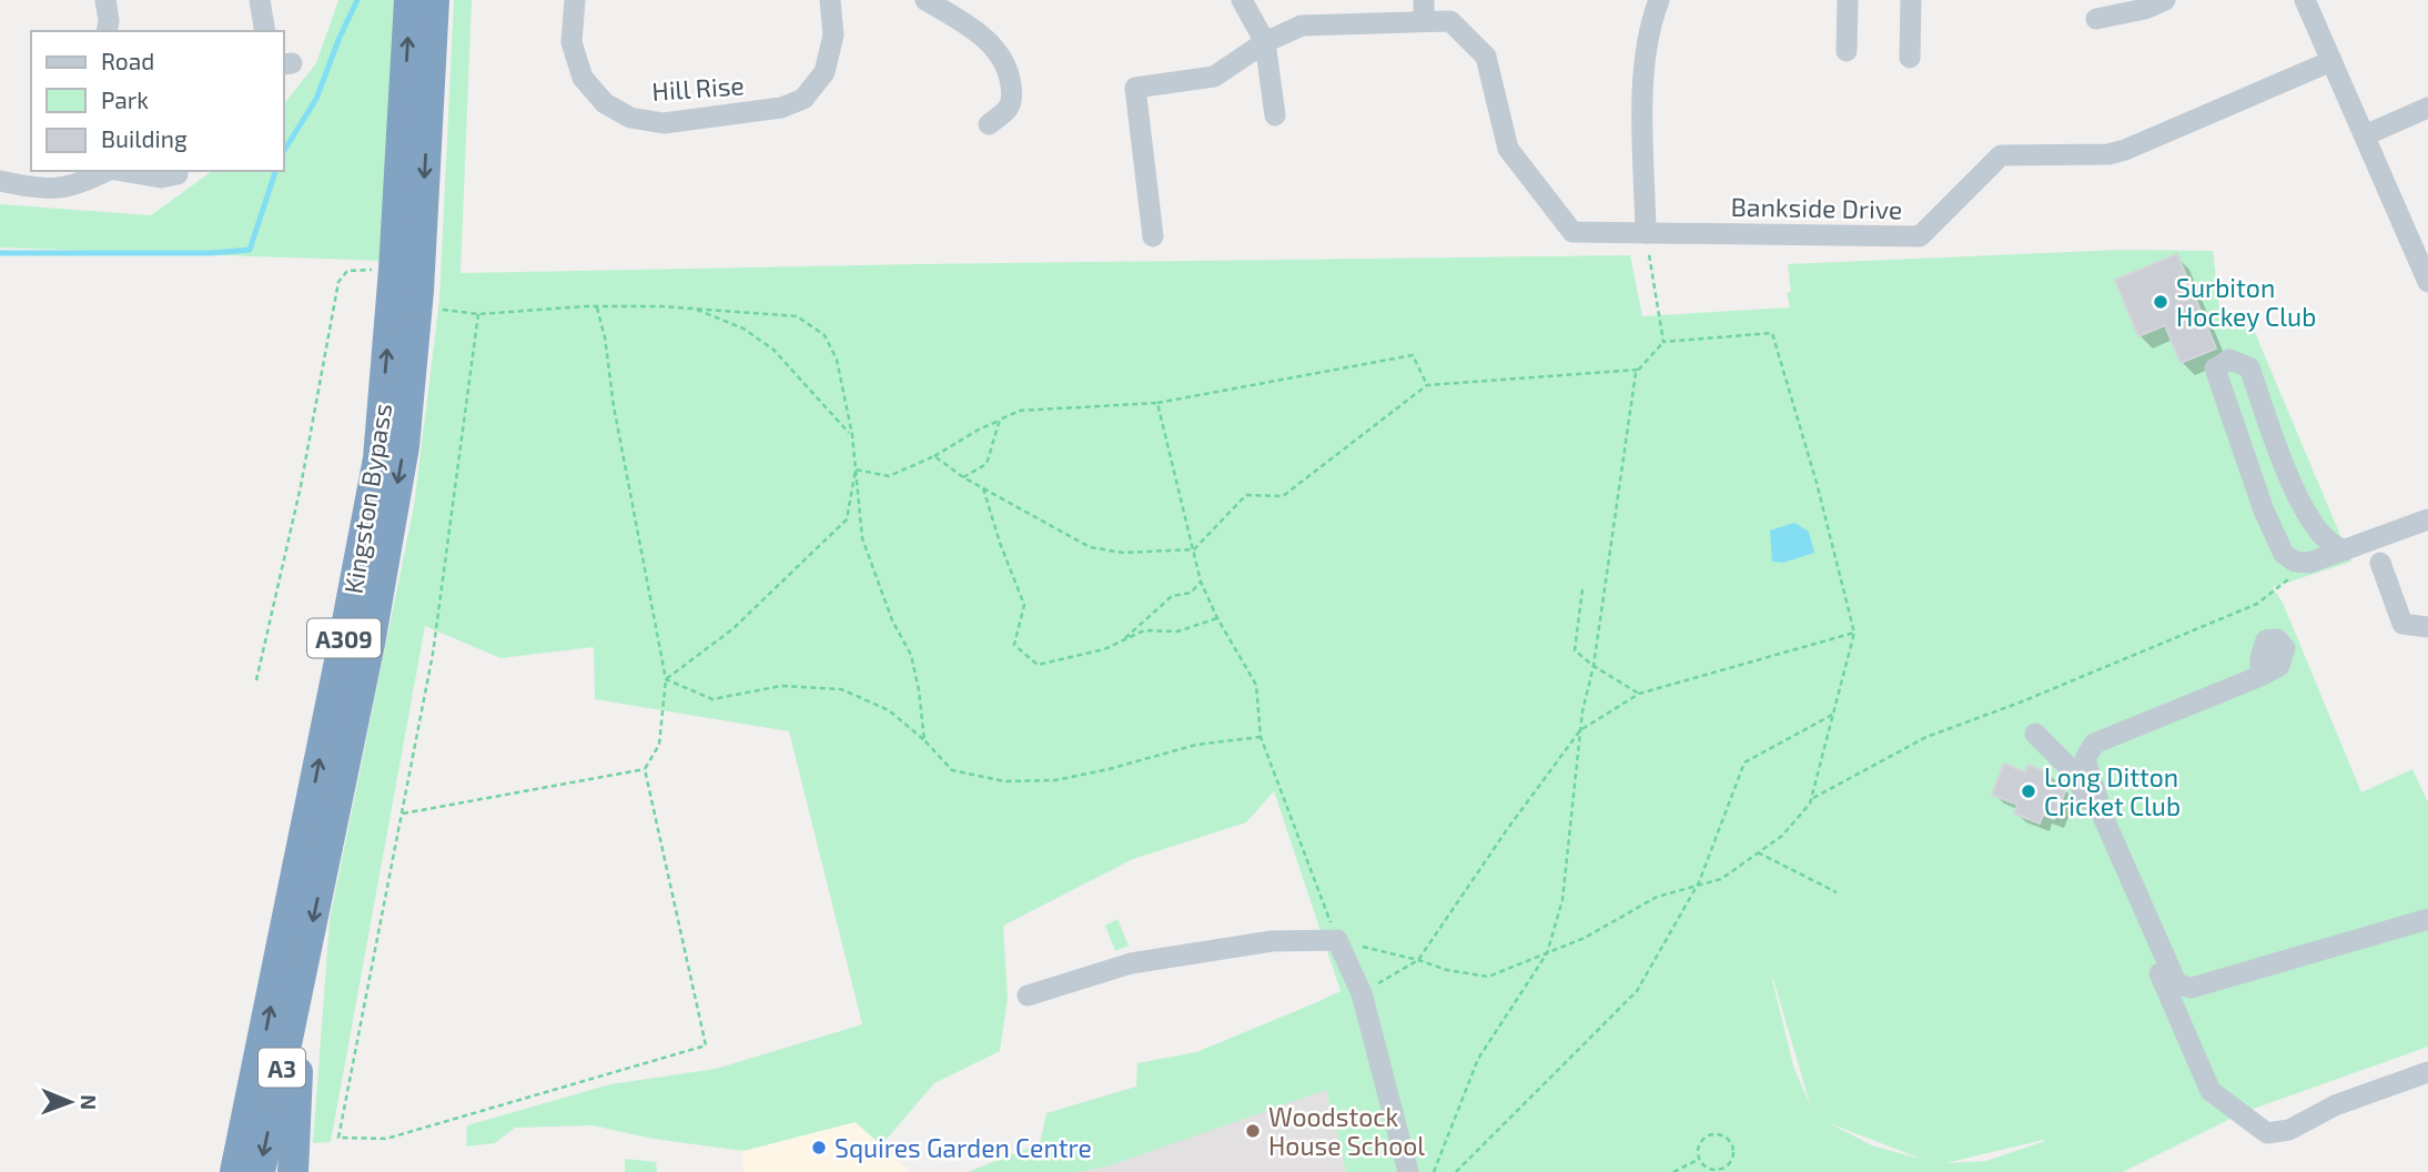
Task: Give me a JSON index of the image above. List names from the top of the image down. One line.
{"streets":{"highway":["Kingston Bypass","A309","A3"],"street":["Hill Rise","Bankside Drive"]},"crossings":[["Kingston Bypass","A309"],["Kingston Bypass","A3"],["A309","A3"]],"places":["Surbiton Hockey Club","Long Ditton Cricket Club","Woodstock House School","Squires Garden Centre"],"legend":["Road","Park","Building"],"north":"right"}
